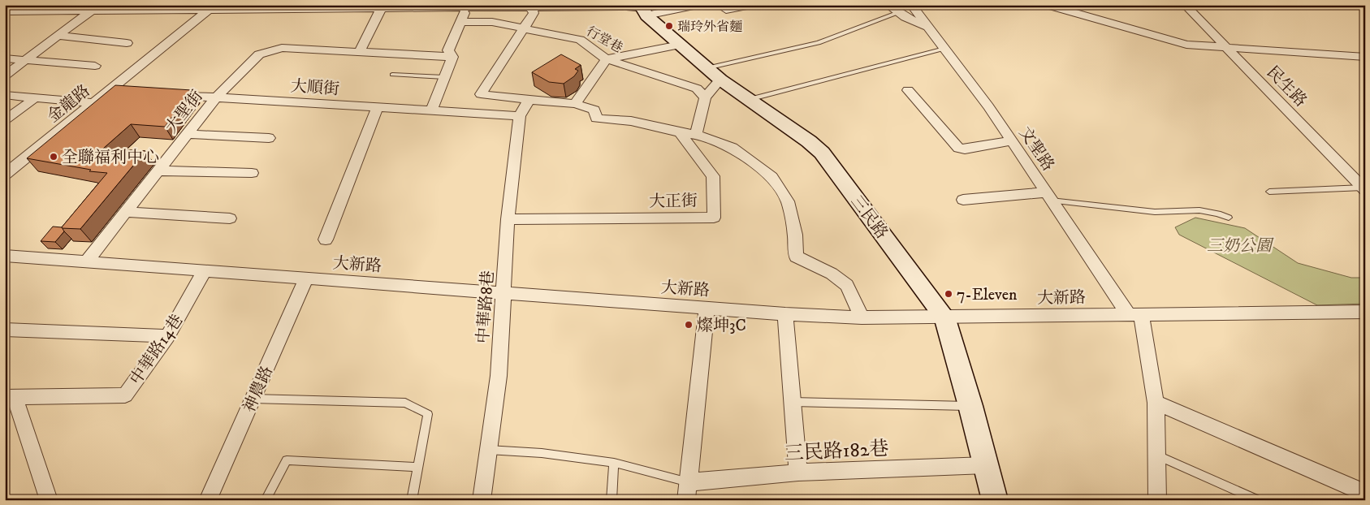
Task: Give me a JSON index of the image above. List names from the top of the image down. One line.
{"streets":{"main road":["三民路"],"street":["行堂巷","民生路","大順街","金龍路","大聖街","文聖路","大正街","大新路","中華路8巷","中華路14巷","神農路","三民路182巷"]},"crossings":[["大順街","大聖街"],["大順街","中華路8巷"],["大聖街","大新路"],["文聖路","大新路"],["大正街","中華路8巷"],["三民路","大新路"],["三民路","三民路182巷"],["大新路","中華路8巷"],["大新路","中華路14巷"],["大新路","神農路"]],"parks":["三奶公園"],"places":["瑞玲外省麵","全聯福利中心","7-Eleven","燦坤3C"]}
